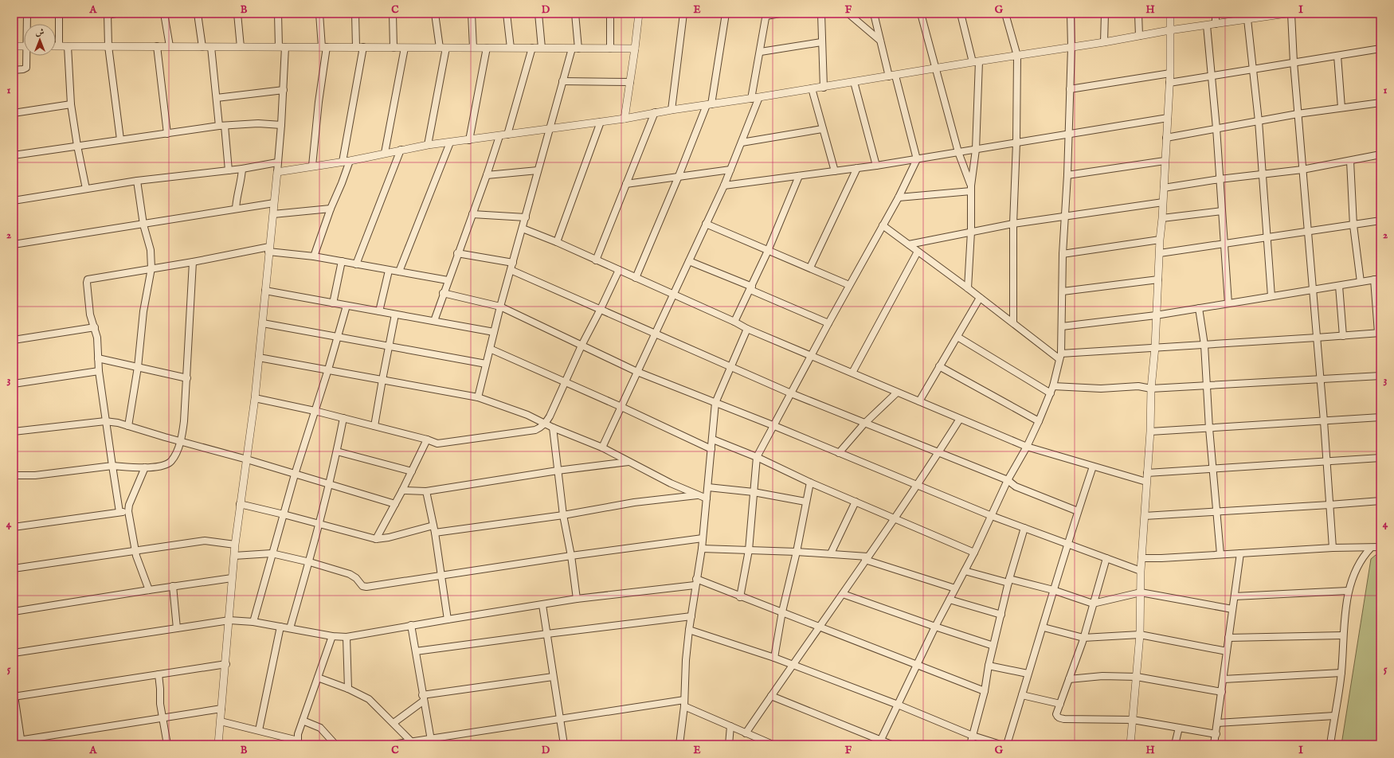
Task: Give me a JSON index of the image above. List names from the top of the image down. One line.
{"north":"top","grid":{"columns":["A","B","C","D","E","F","G","H","I"],"rows":["1","2","3","4","5"]}}
